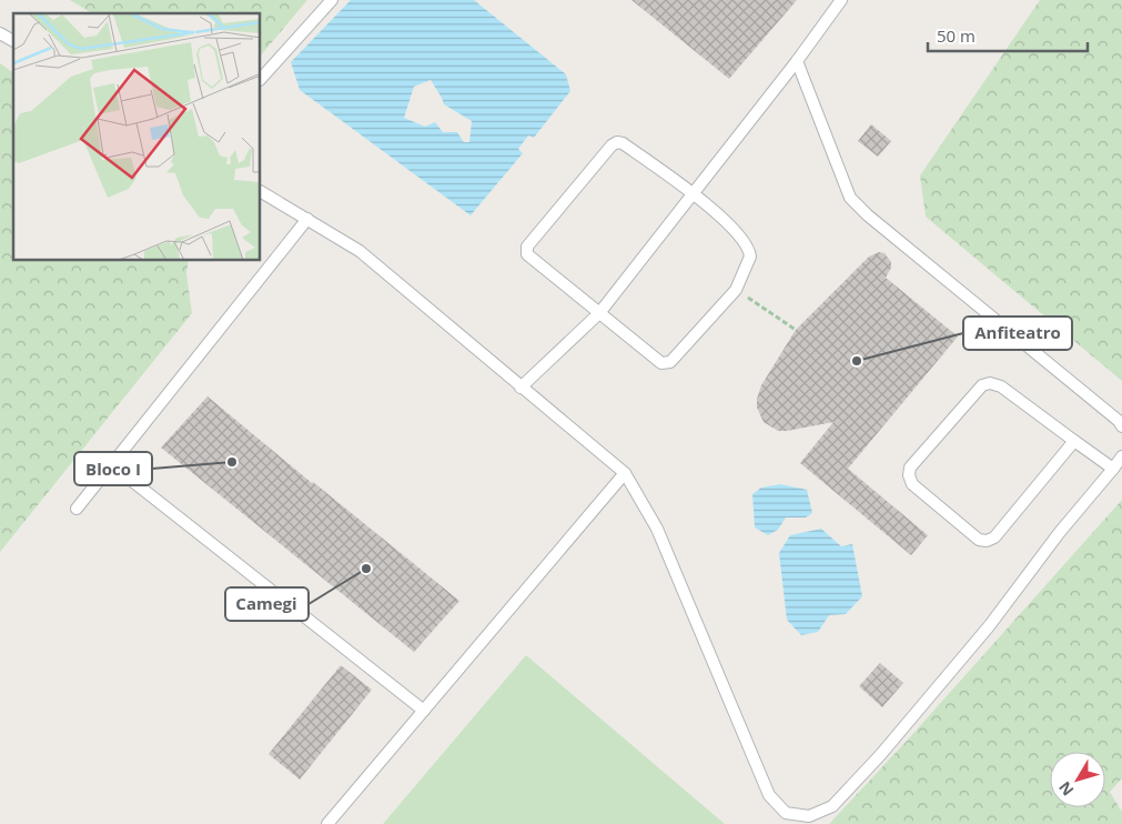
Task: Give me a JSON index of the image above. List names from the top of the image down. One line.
{"places":["Anfiteatro","Bloco I","Camegi"],"scale_bar":"50 m","north":"bottom left"}
